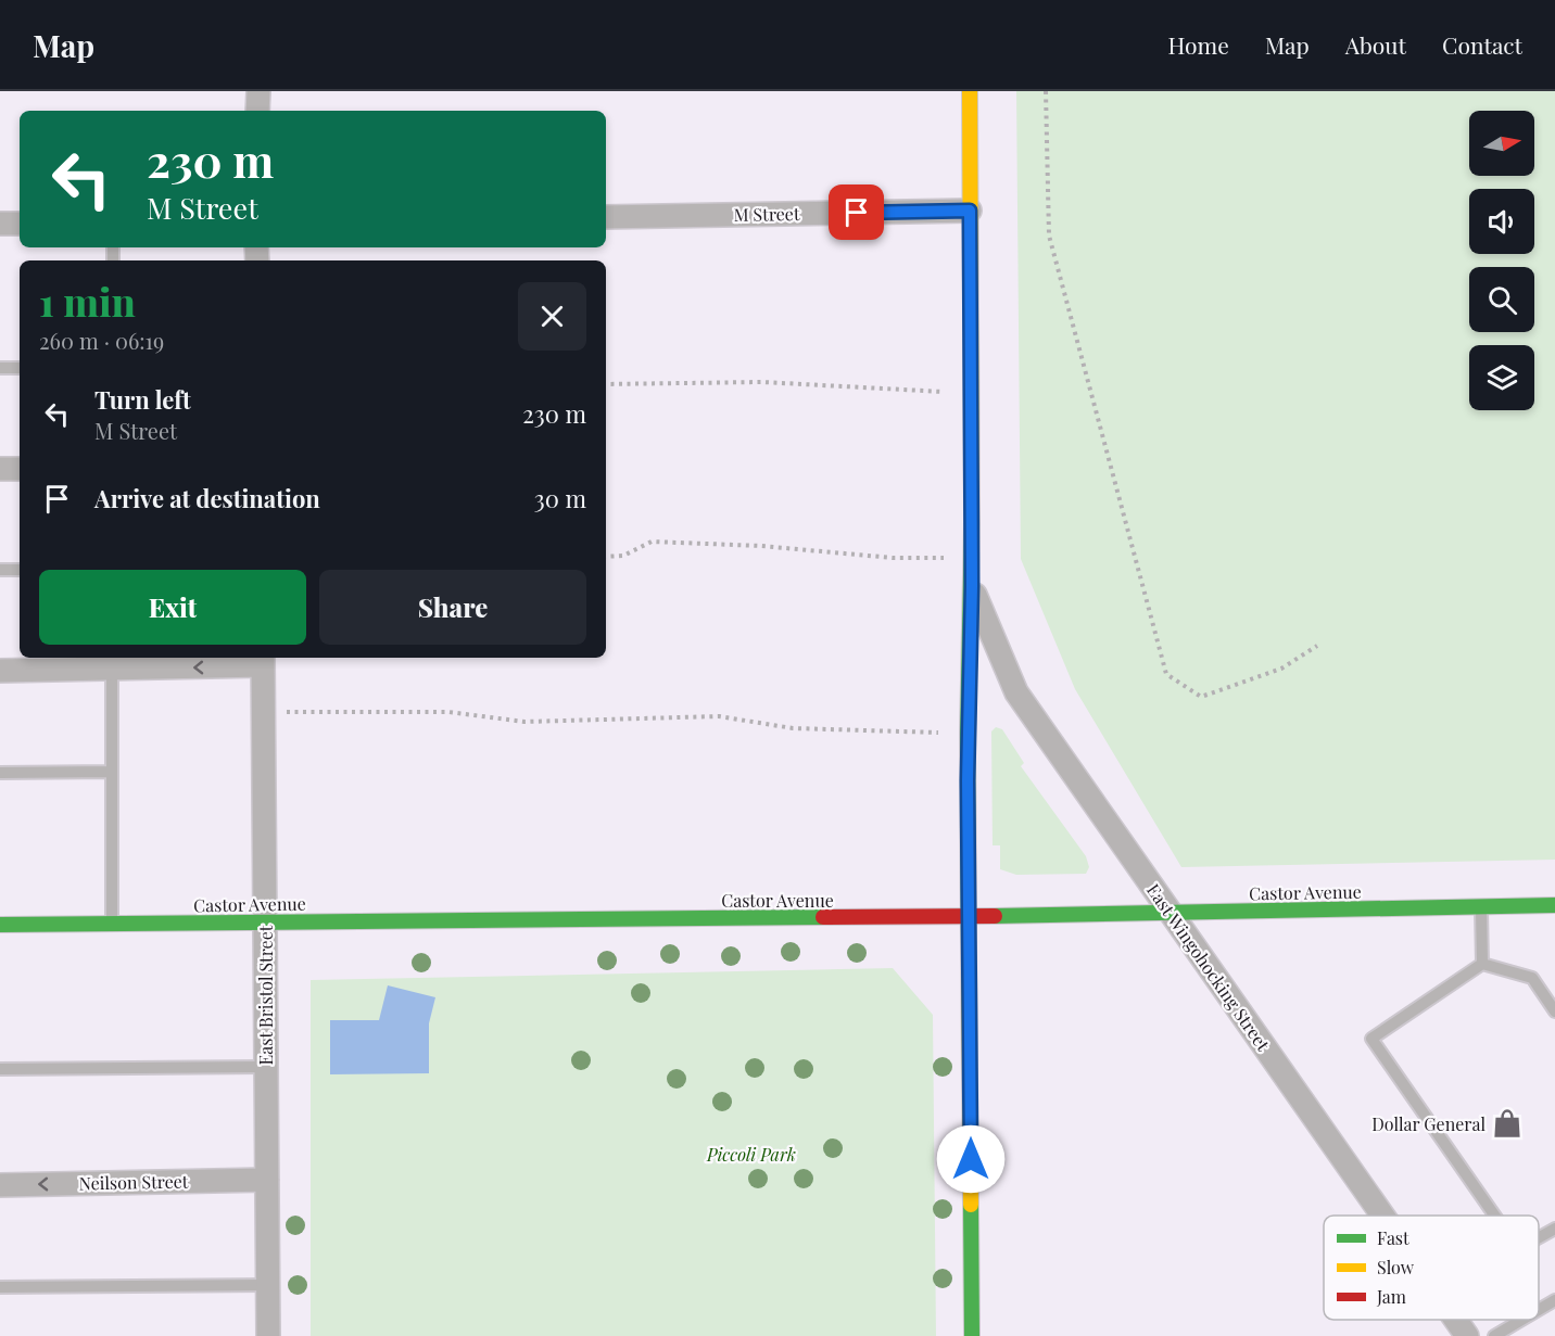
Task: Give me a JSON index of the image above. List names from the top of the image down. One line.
{"streets":{"main road":["Castor Avenue"],"street":["M Street","East Wingohocking Street","East Bristol Street","Neilson Street"]},"crossings":[["Castor Avenue","East Wingohocking Street"],["Castor Avenue","East Bristol Street"],["East Bristol Street","Neilson Street"]],"one_way":["Neilson Street"],"parks":["Piccoli Park"],"places":{"shop":["Dollar General"]},"legend":["Fast","Slow","Jam"],"north":"right","page":{"header":"Map","nav":["Home","Map","About","Contact"],"turn":["230 m","M Street"],"heading":["1 min","260 m · 06:19"],"list":[{"name":"Turn left","note":"M Street","value":"230 m"},{"name":"Arrive at destination","value":"30 m"}],"buttons":["Exit","Share"]}}
